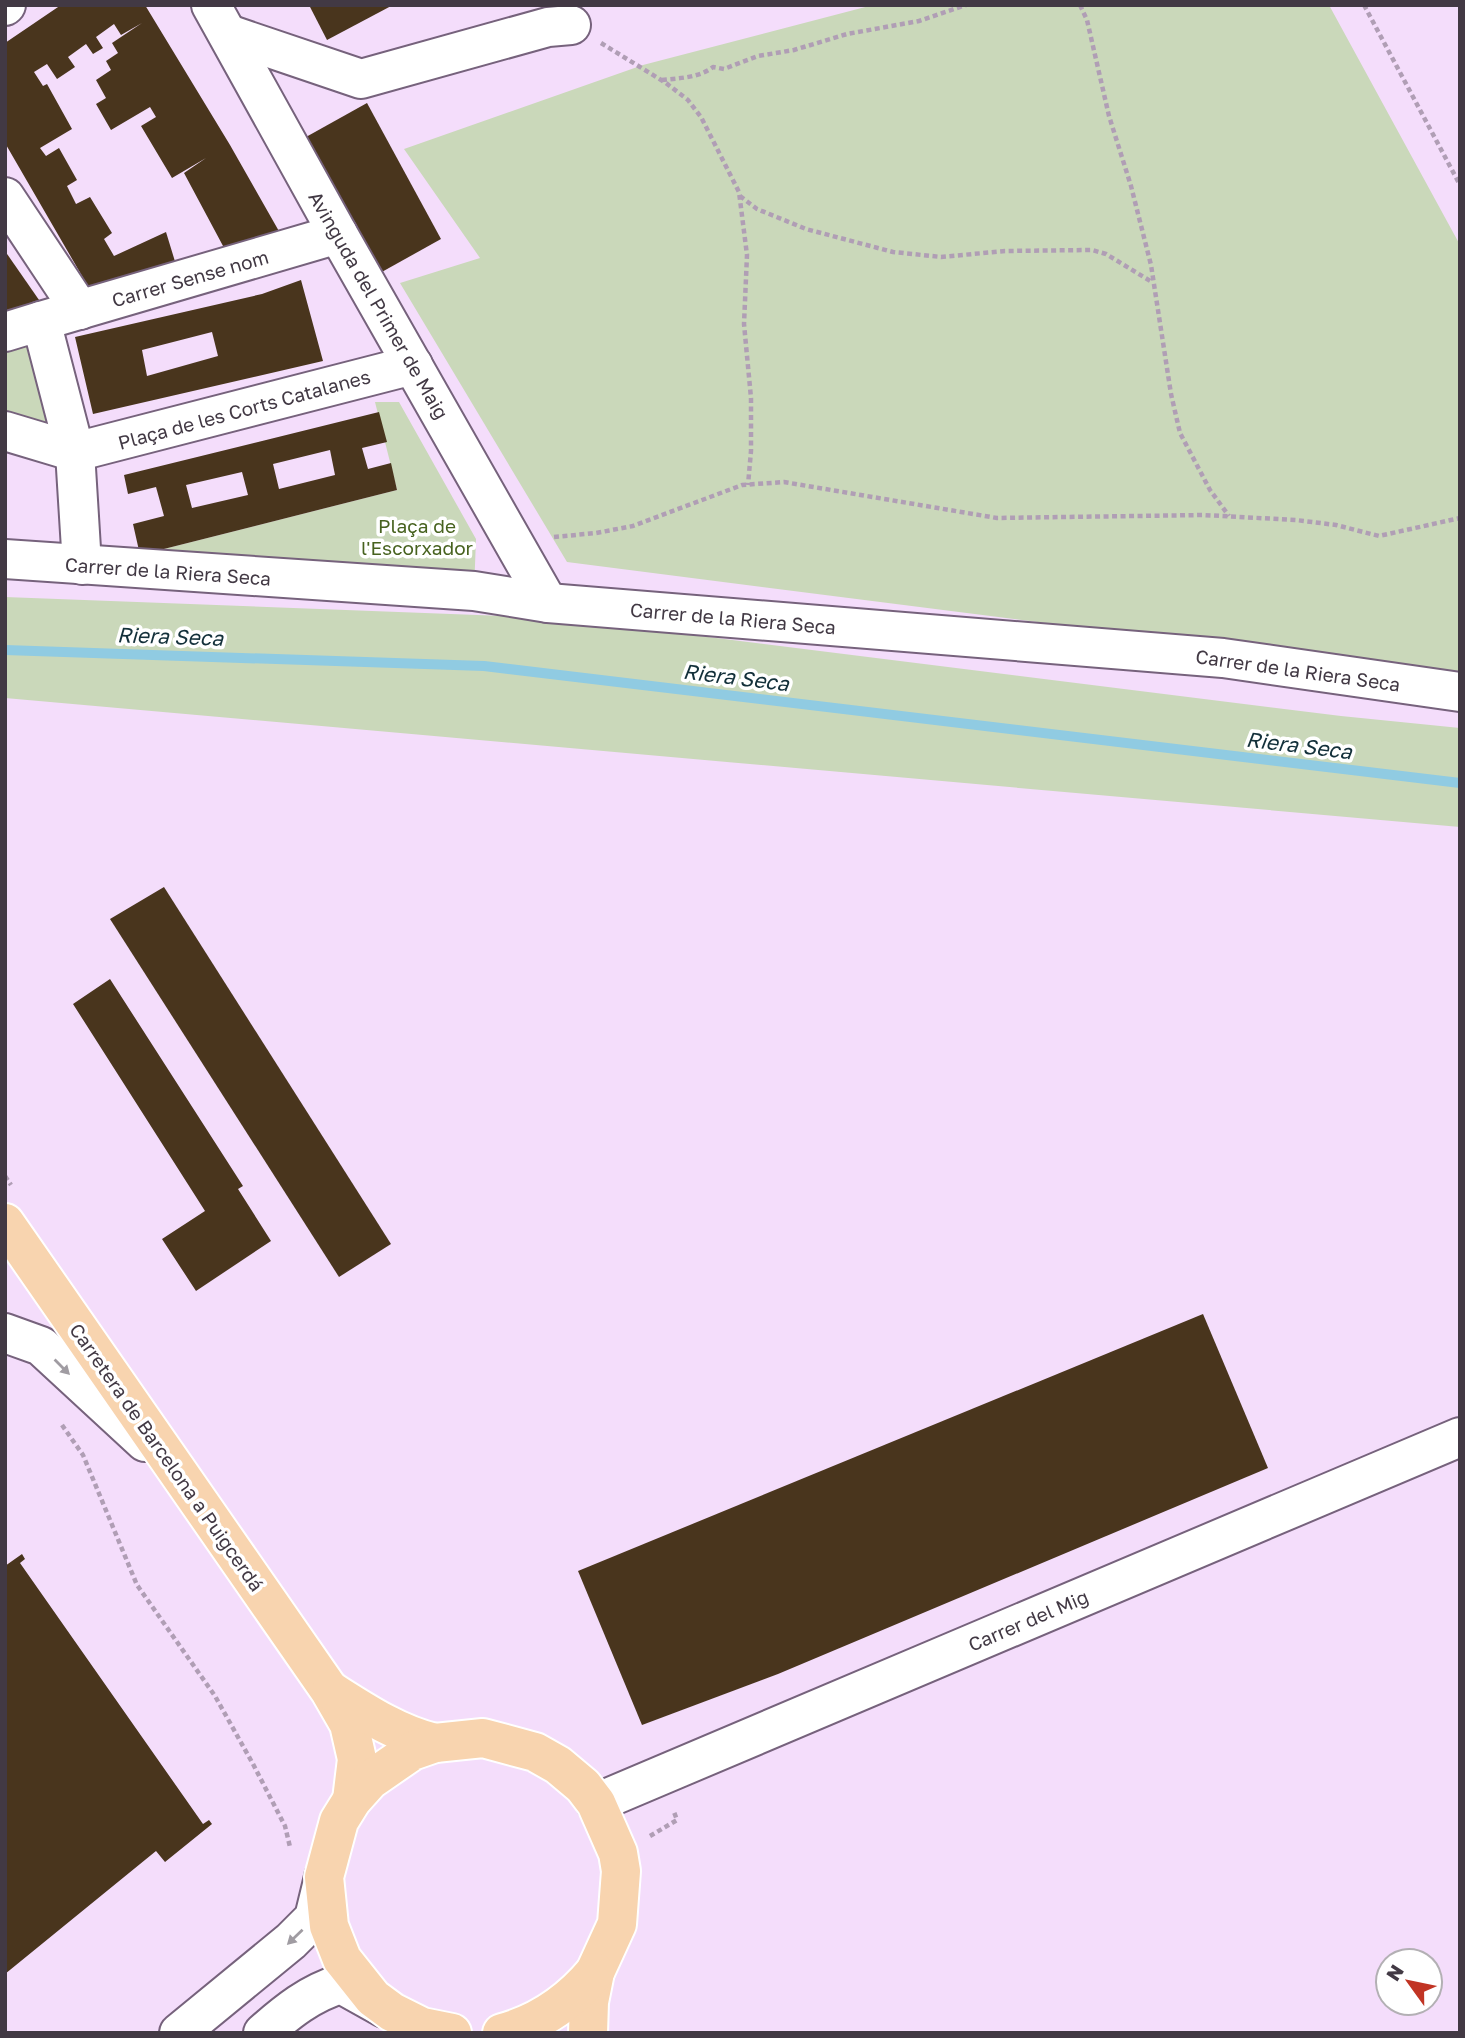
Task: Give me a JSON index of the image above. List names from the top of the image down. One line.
{"streets":{"main road":["Carretera de Barcelona a Puigcerdá"],"street":["Carrer Sense nom","Avinguda del Primer de Maig","Plaça de les Corts Catalanes","Carrer de la Riera Seca","Carrer del Mig"]},"crossings":[["Carrer Sense nom","Avinguda del Primer de Maig"],["Avinguda del Primer de Maig","Plaça de les Corts Catalanes"],["Avinguda del Primer de Maig","Carrer de la Riera Seca"]],"water":["Riera Seca"],"parks":["Plaça de l'Escorxador"],"north":"top left"}
